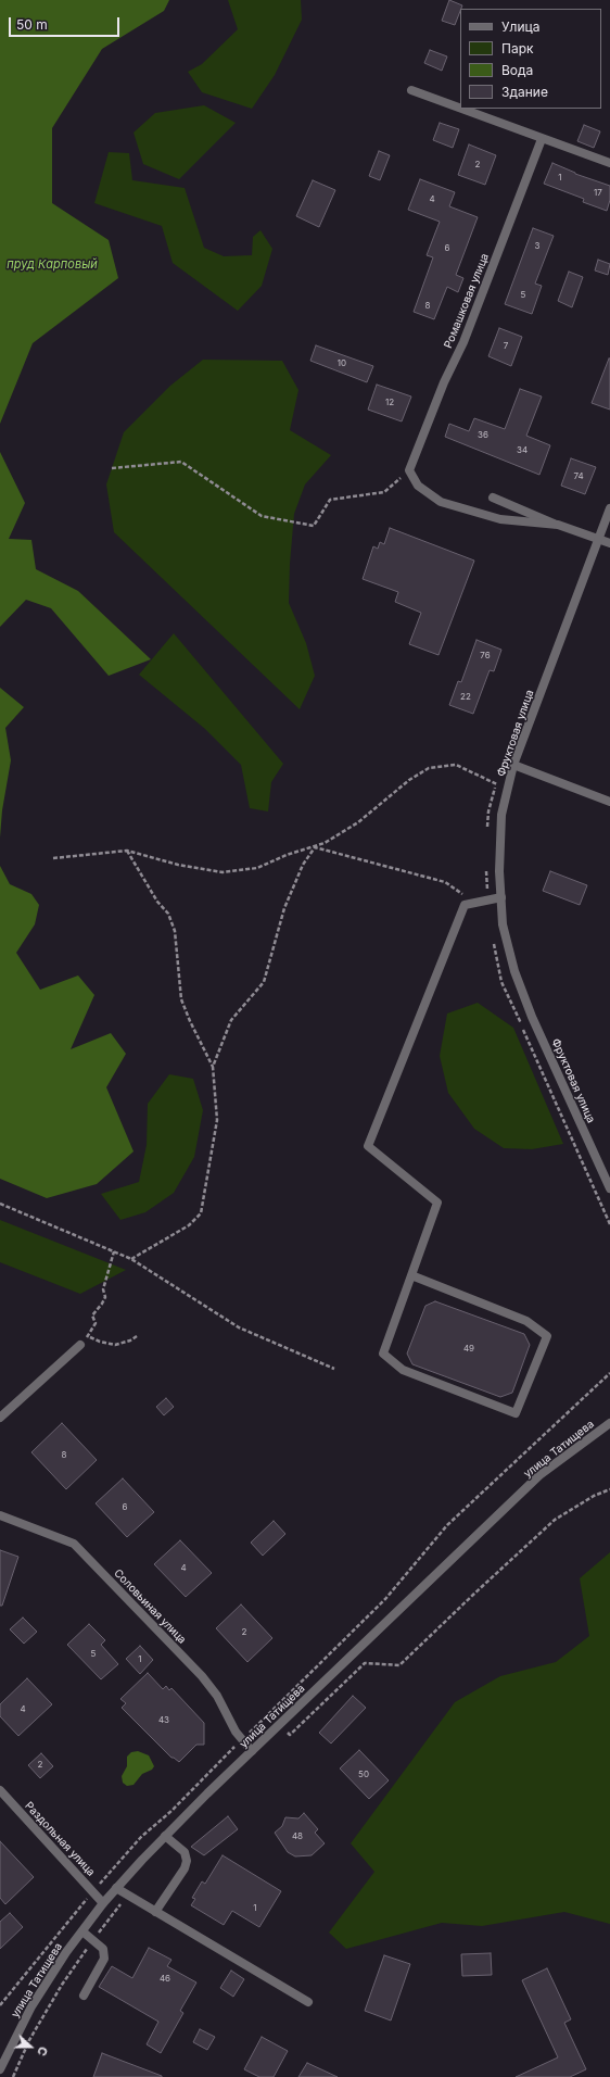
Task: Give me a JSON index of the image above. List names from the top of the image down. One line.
{"streets":{"street":["Ромашковая улица","Фруктовая улица","улица Татищева","Соловьиная улица","Раздольная улица"]},"crossings":[["улица Татищева","Соловьиная улица"],["улица Татищева","Раздольная улица"]],"water":["пруд Карповый"],"house_numbers":["2","1","17","4","3","6","5","8","7","10","12","36","34","74","76","22","49","8","6","4","2","5","1","4","43","2","50","48","1","46"],"legend":["Улица","Парк","Вода","Здание"],"scale_bar":"50 m","north":"right"}
